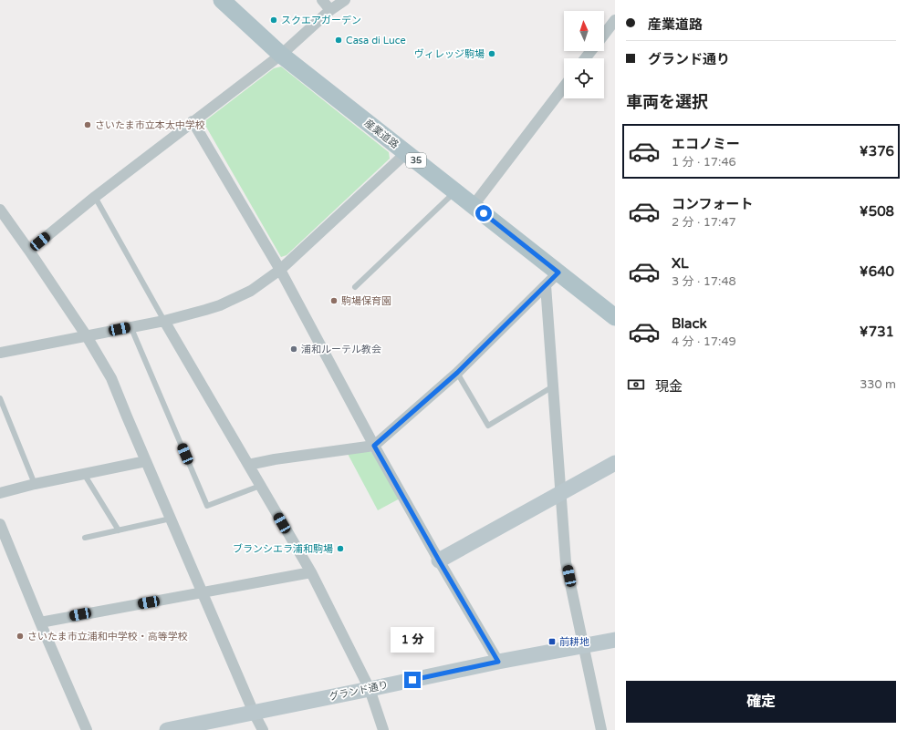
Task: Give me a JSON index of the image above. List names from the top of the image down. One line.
{"streets":{"main road":["産業道路","35"],"street":["グランド通り"]},"places":{"other":["スクエアガーデン","Casa di Luce","ヴィレッジ駒場","さいたま市立本太中学校","駒場保育園","浦和ルーテル教会","ブランシエラ浦和駒場","さいたま市立浦和中学校・高等学校"],"transit":["前耕地"]},"north":"top","page":{"banner":["産業道路","グランド通り"],"heading":"車両を選択","list":[{"name":"エコノミー","note":"1 分 · 17:46","value":"¥376"},{"name":"コンフォート","note":"2 分 · 17:47","value":"¥508"},{"name":"XL","note":"3 分 · 17:48","value":"¥640"},{"name":"Black","note":"4 分 · 17:49","value":"¥731"}],"pay":["現金","330 m"],"bubble":"1 分","buttons":"確定"}}
